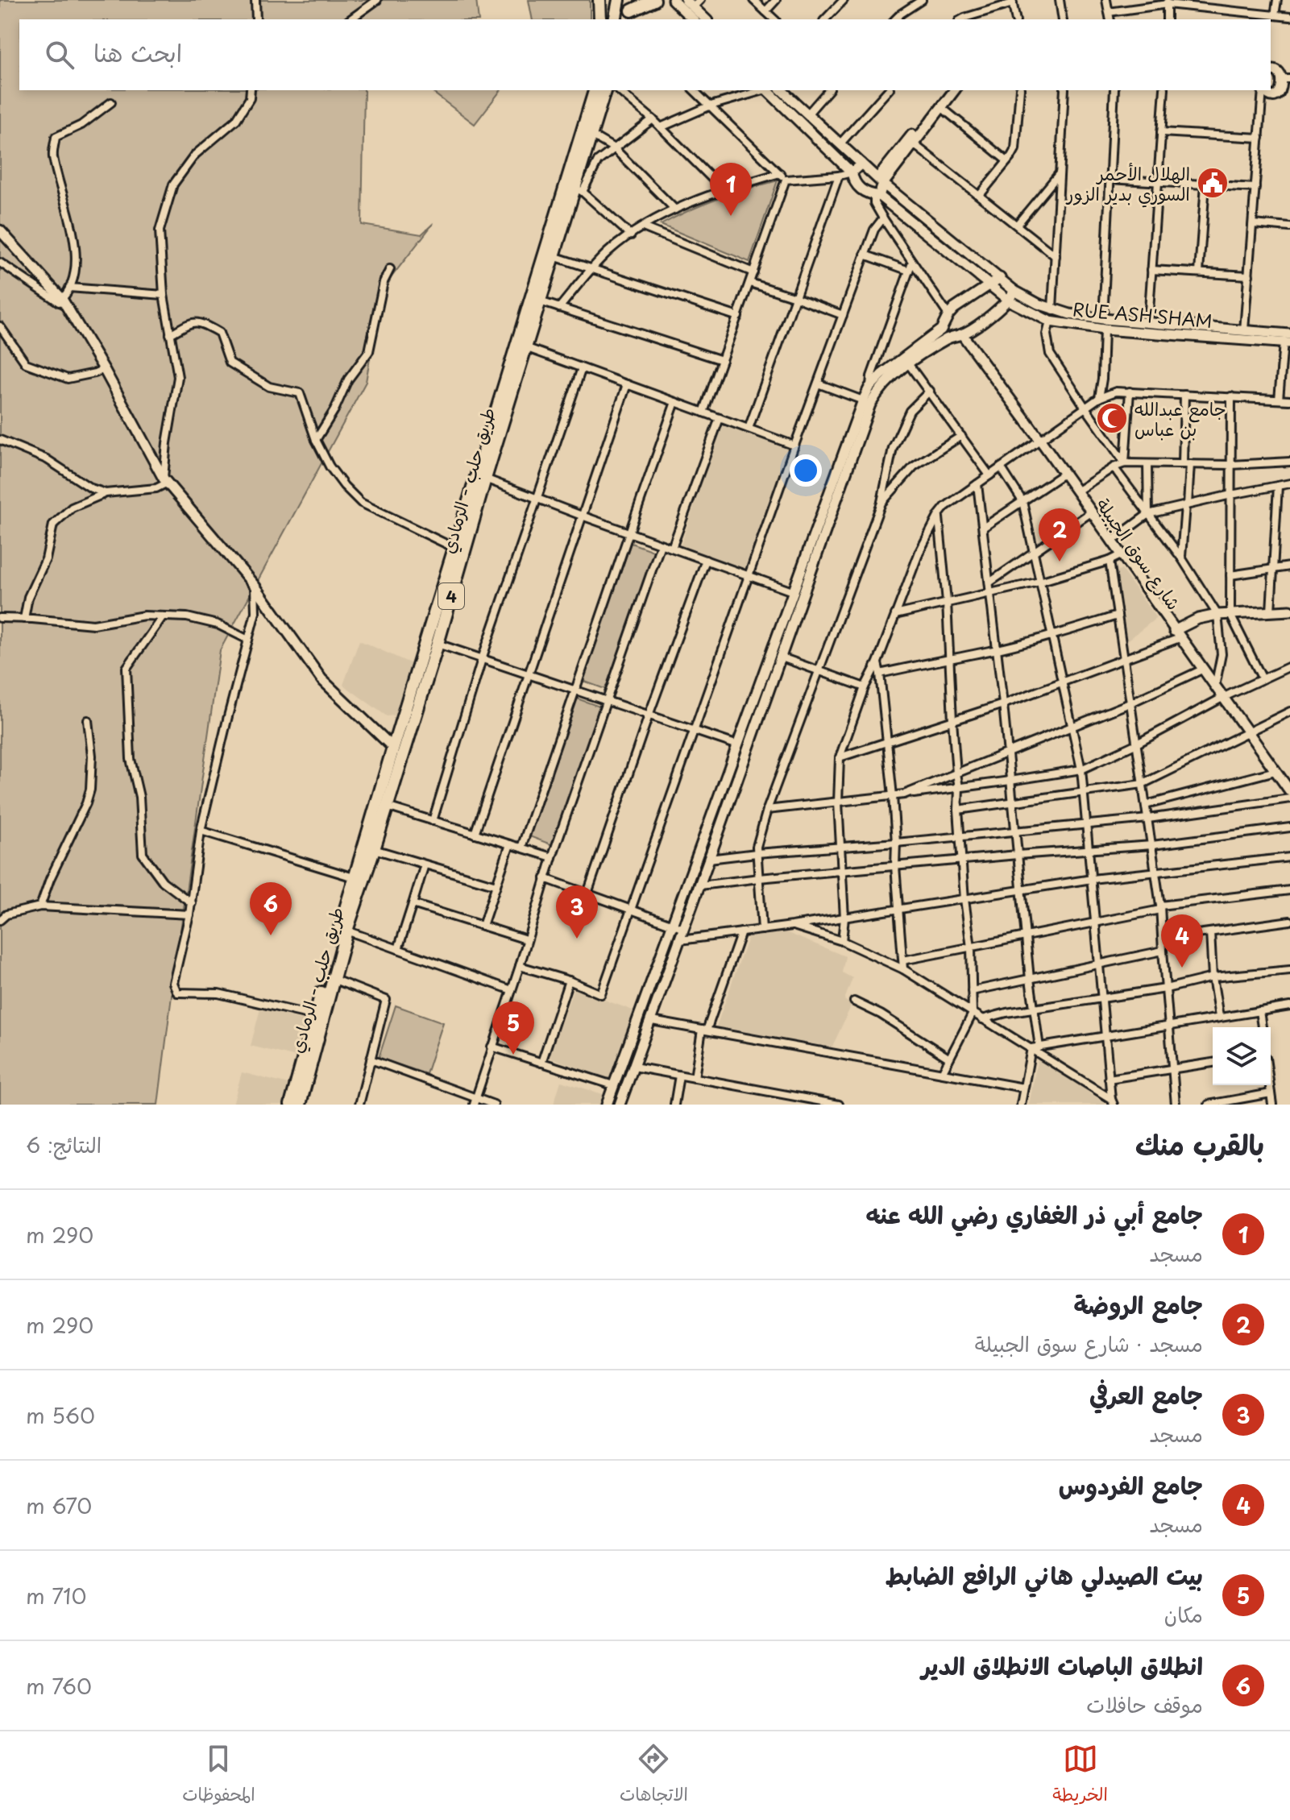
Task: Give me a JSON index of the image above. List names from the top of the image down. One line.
{"streets":{"highway":["طريق حلب - الرمادي","4"],"street":["RUE ASH'SHAM","شارع سوق الجبيلة"]},"places":{"public building":["الهلال الأحمر السوري بدير الزور"],"mosque":["جامع عبدالله بن عباس"]},"page":{"search":"ابحث هنا","pins":["1","2","6","3","4","5"],"heading":["بالقرب منك","النتائج: 6"],"list":[{"mark":"1","name":"جامع أبي ذر الغفاري رضي الله عنه","note":"مسجد","value":"290 m"},{"mark":"2","name":"جامع الروضة","note":"مسجد · شارع سوق الجبيلة","value":"290 m"},{"mark":"3","name":"جامع العرفي","note":"مسجد","value":"560 m"},{"mark":"4","name":"جامع الفردوس","note":"مسجد","value":"670 m"},{"mark":"5","name":"بيت الصيدلي هاني الرافع الضابط","note":"مكان","value":"710 m"},{"mark":"6","name":"انطلاق الباصات الانطلاق الدير","note":"موقف حافلات","value":"760 m"}],"nav":["الخريطة","الاتجاهات","المحفوظات"]}}
